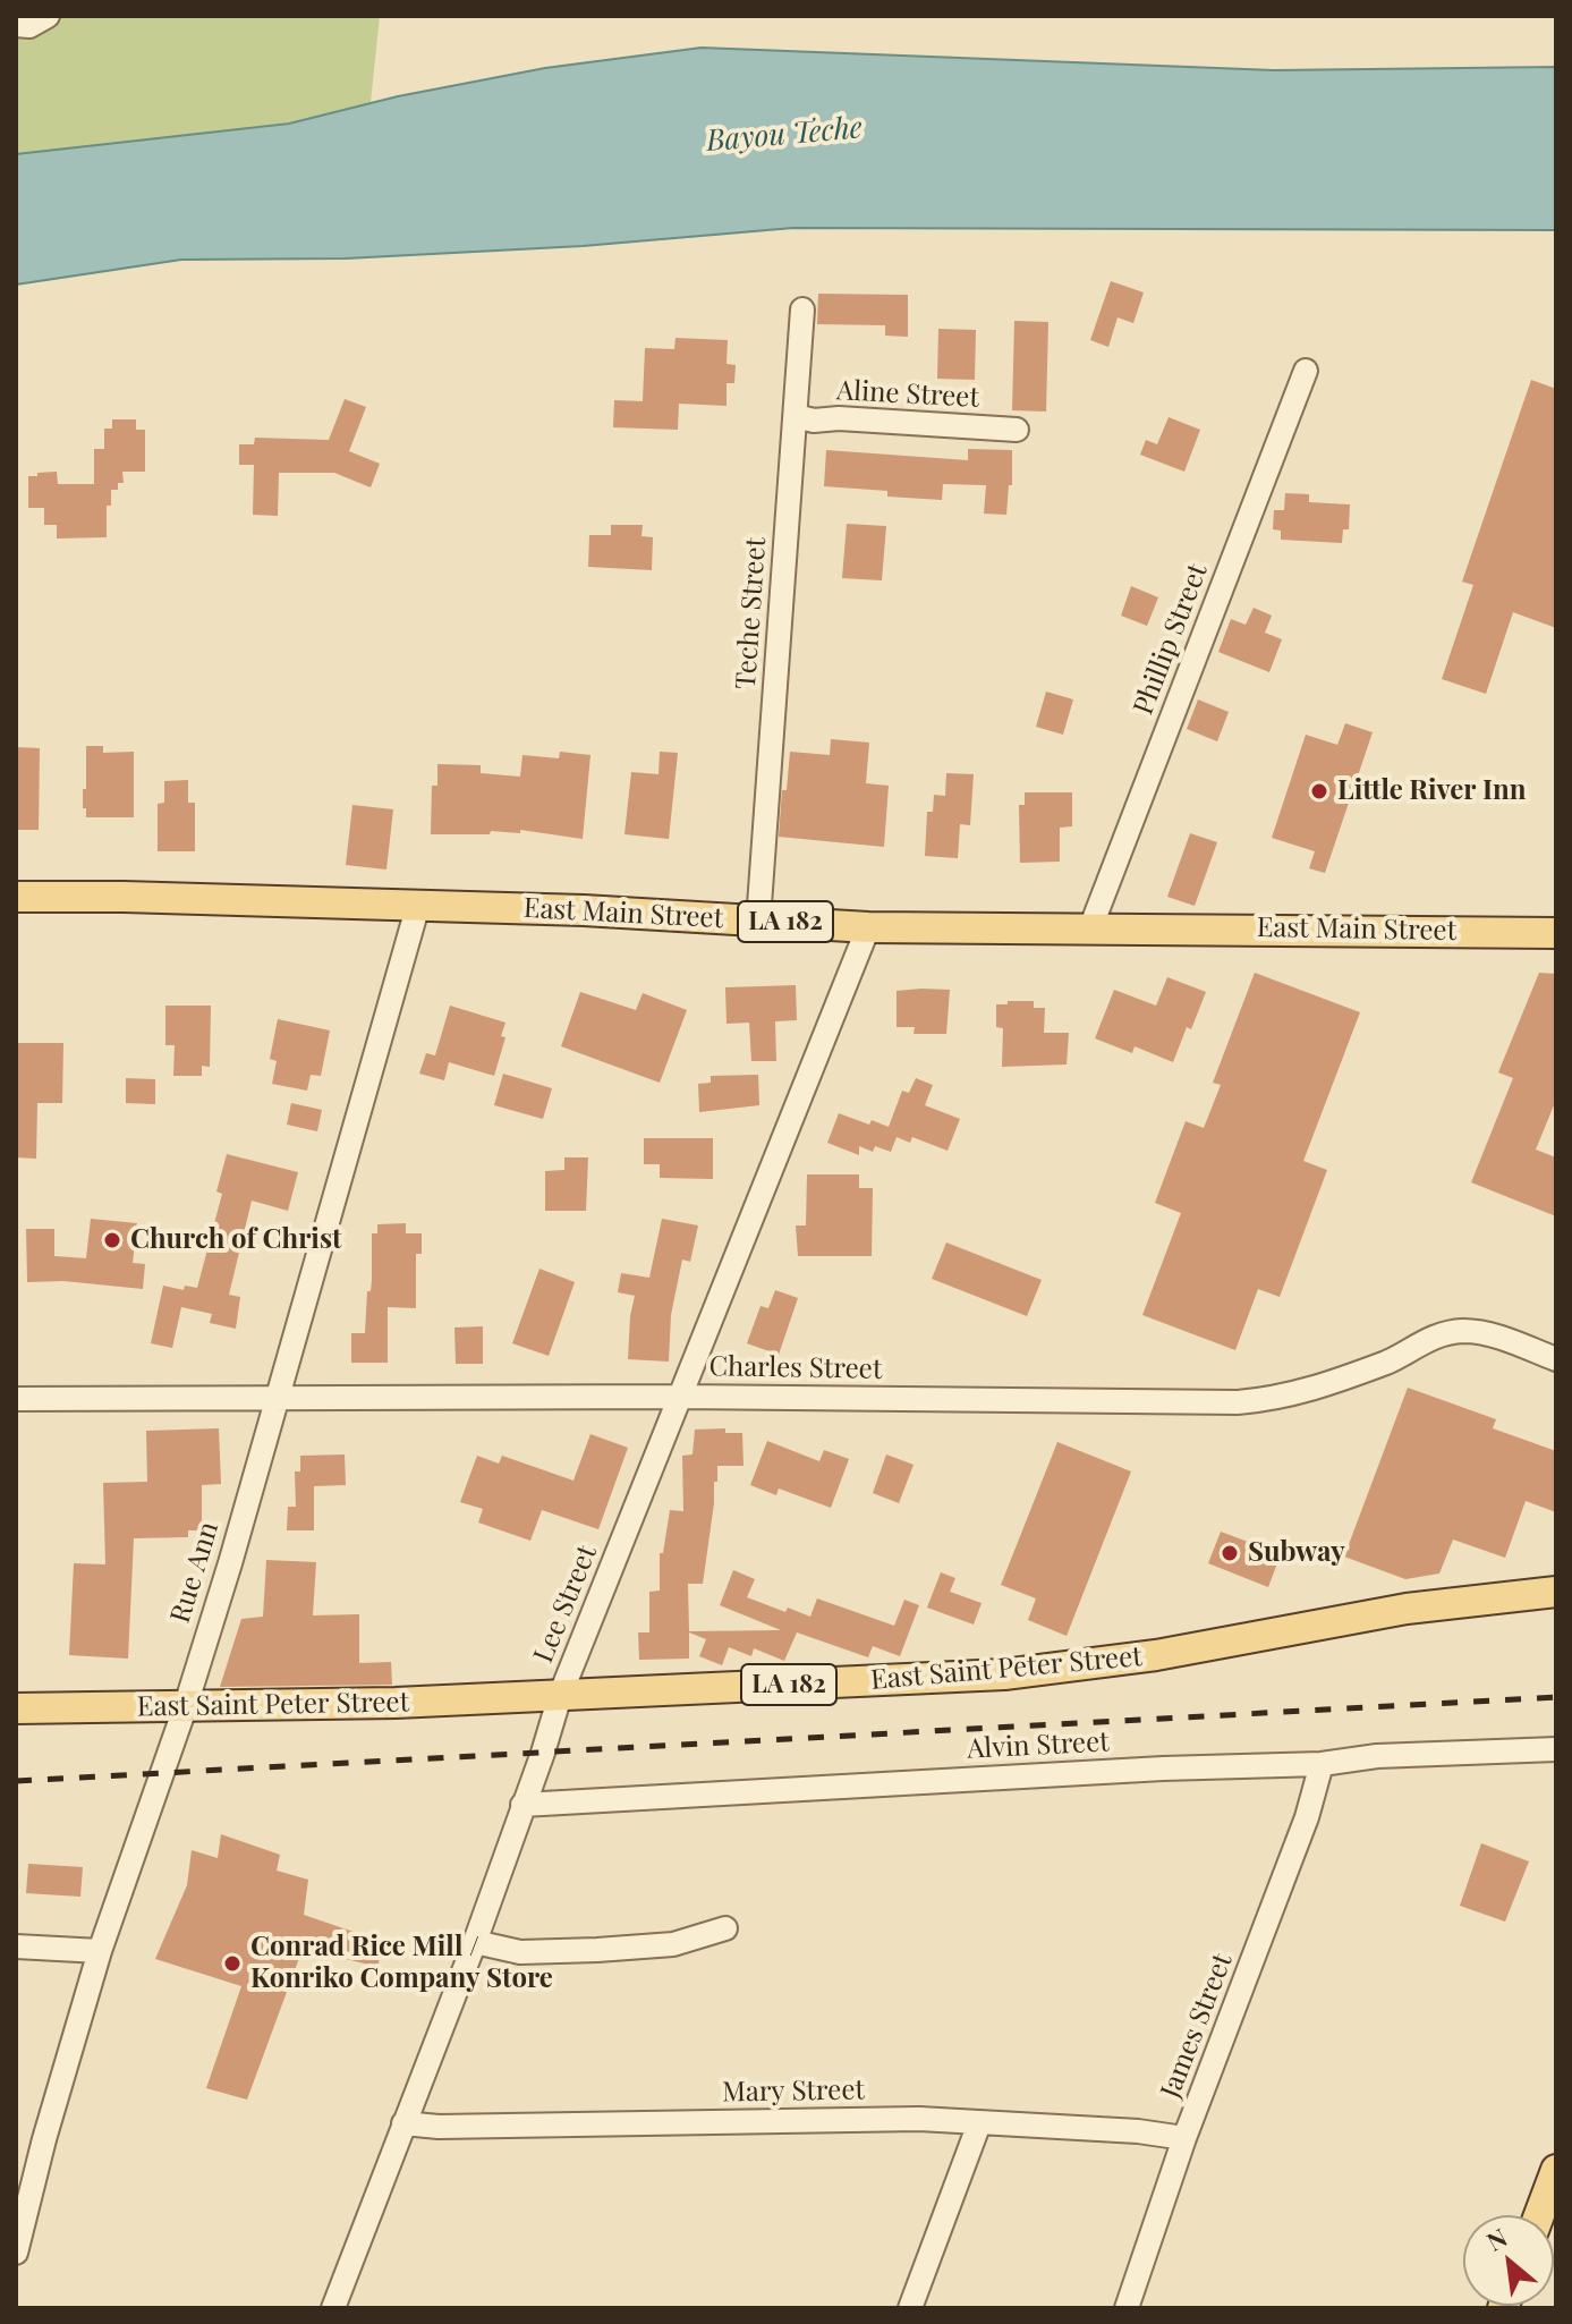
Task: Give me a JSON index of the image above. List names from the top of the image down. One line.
{"streets":{"main road":["East Main Street","LA 182","East Saint Peter Street"],"street":["Aline Street","Teche Street","Phillip Street","Charles Street","Rue Ann","Lee Street","Alvin Street","James Street","Mary Street"]},"crossings":[["Aline Street","Teche Street"],["Teche Street","East Main Street"],["Phillip Street","East Main Street"],["East Main Street","Rue Ann"],["East Main Street","Lee Street"],["Charles Street","Rue Ann"],["Charles Street","Lee Street"],["Rue Ann","East Saint Peter Street"],["Lee Street","East Saint Peter Street"],["Lee Street","Alvin Street"],["Lee Street","Mary Street"],["Alvin Street","James Street"],["James Street","Mary Street"]],"water":["Bayou Teche"],"places":["Little River Inn","Church of Christ","Subway","Conrad Rice Mill / Konriko Company Store"],"north":"top left"}
